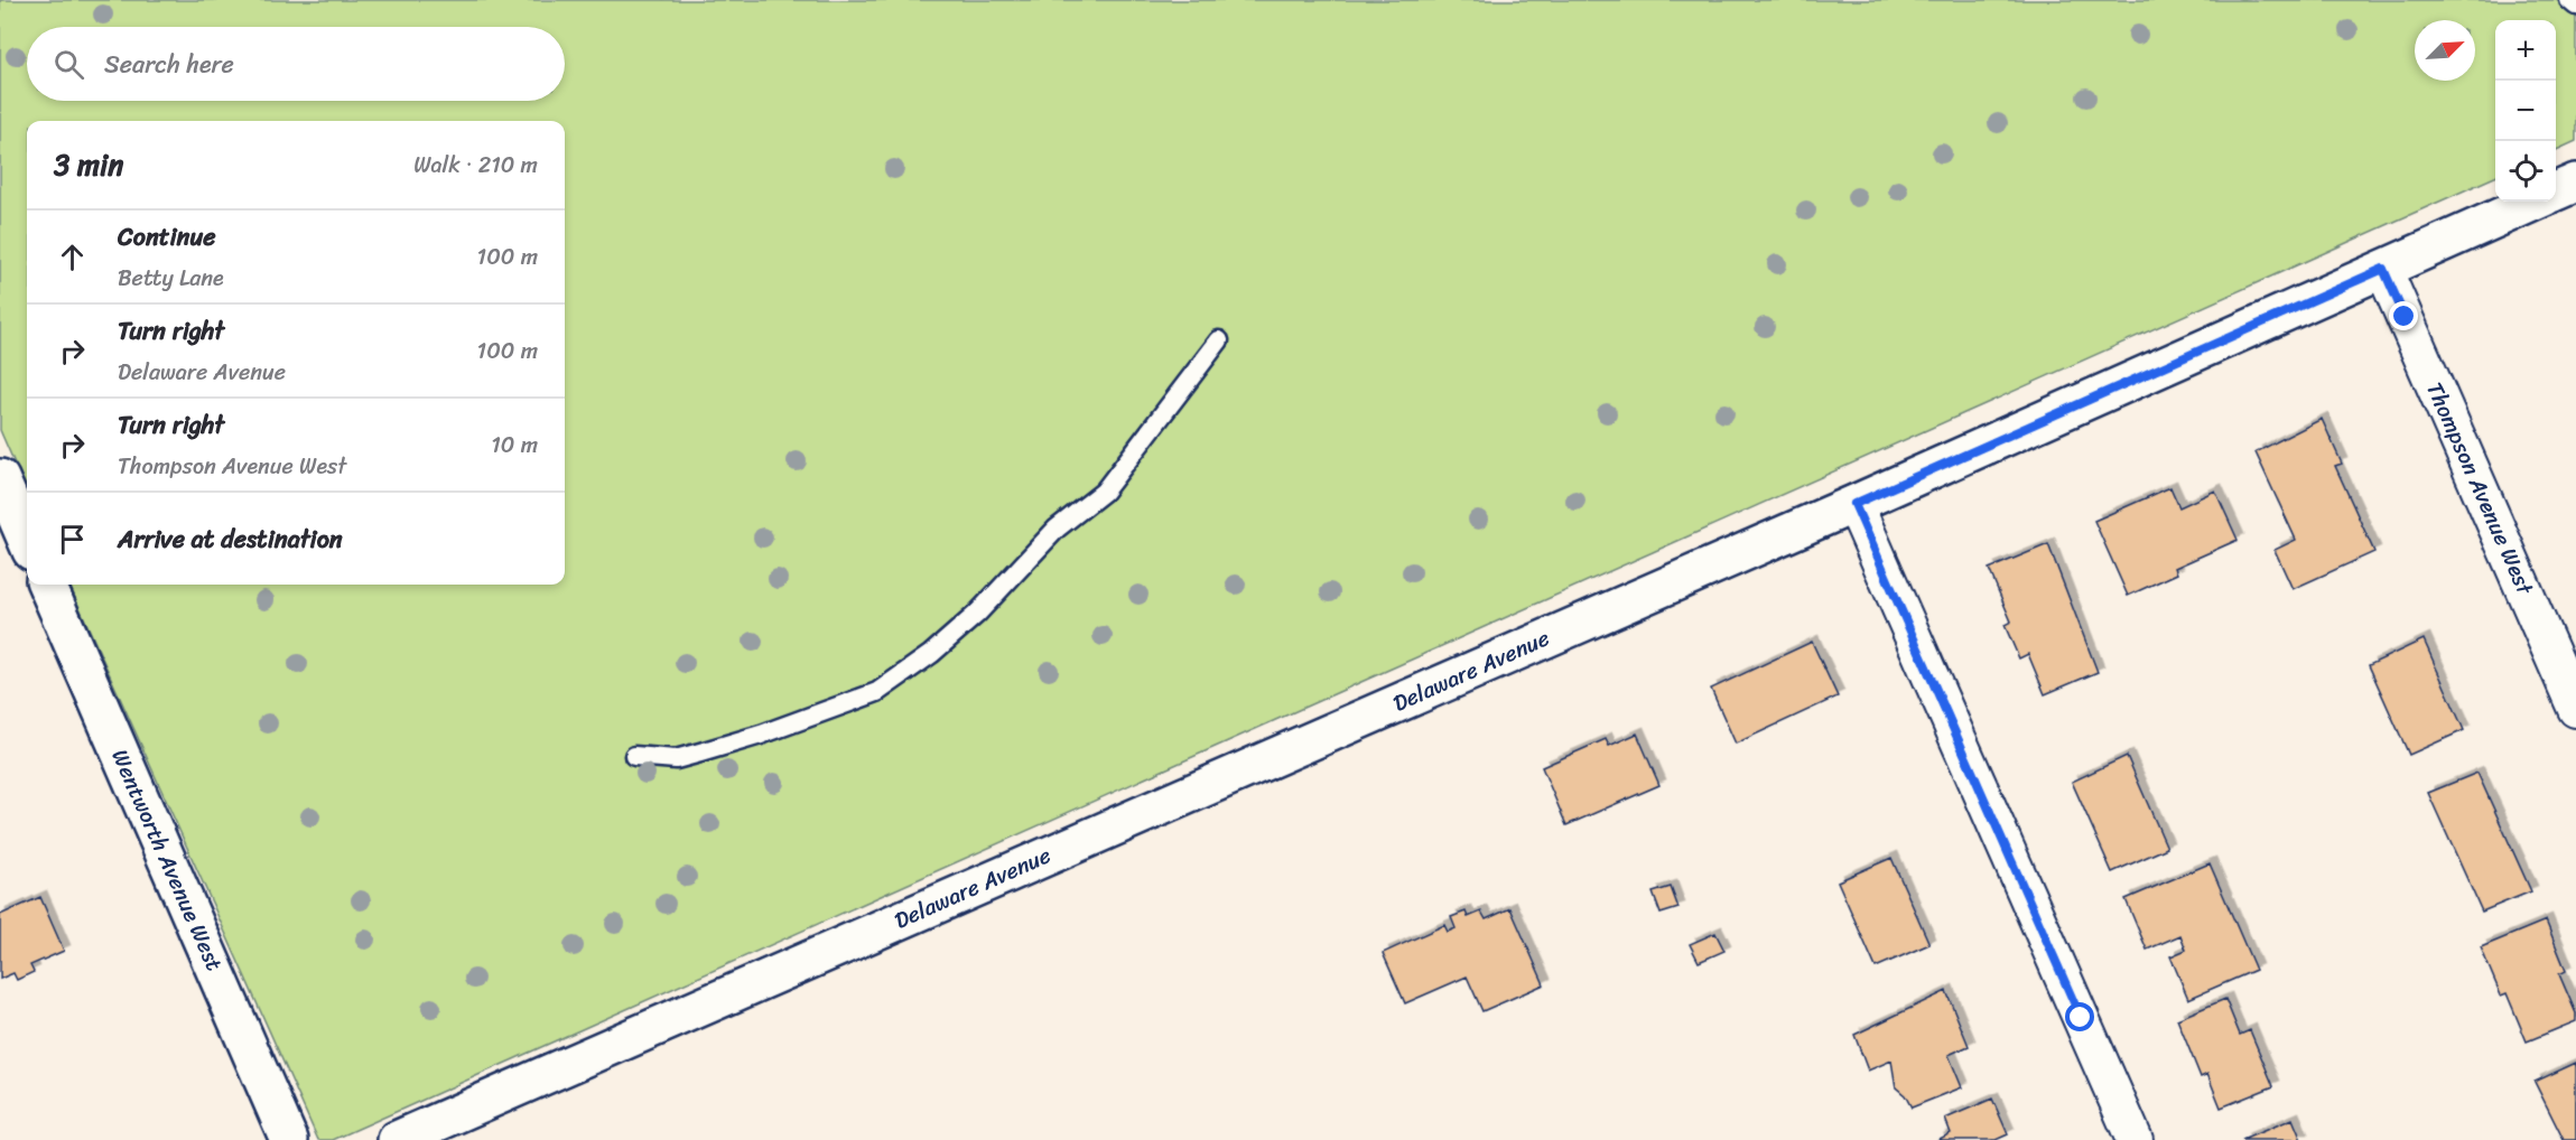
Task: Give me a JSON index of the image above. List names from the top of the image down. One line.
{"streets":{"street":["Thompson Avenue West","Delaware Avenue","Wentworth Avenue West"]},"crossings":[["Thompson Avenue West","Delaware Avenue"]],"north":"top right","page":{"map_buttons":["+","−"],"search":"Search here","heading":["3 min","Walk · 210 m"],"list":[["Continue","Betty Lane","100 m"],["Turn right","Delaware Avenue","100 m"],["Turn right","Thompson Avenue West","10 m"],"Arrive at destination"]}}
